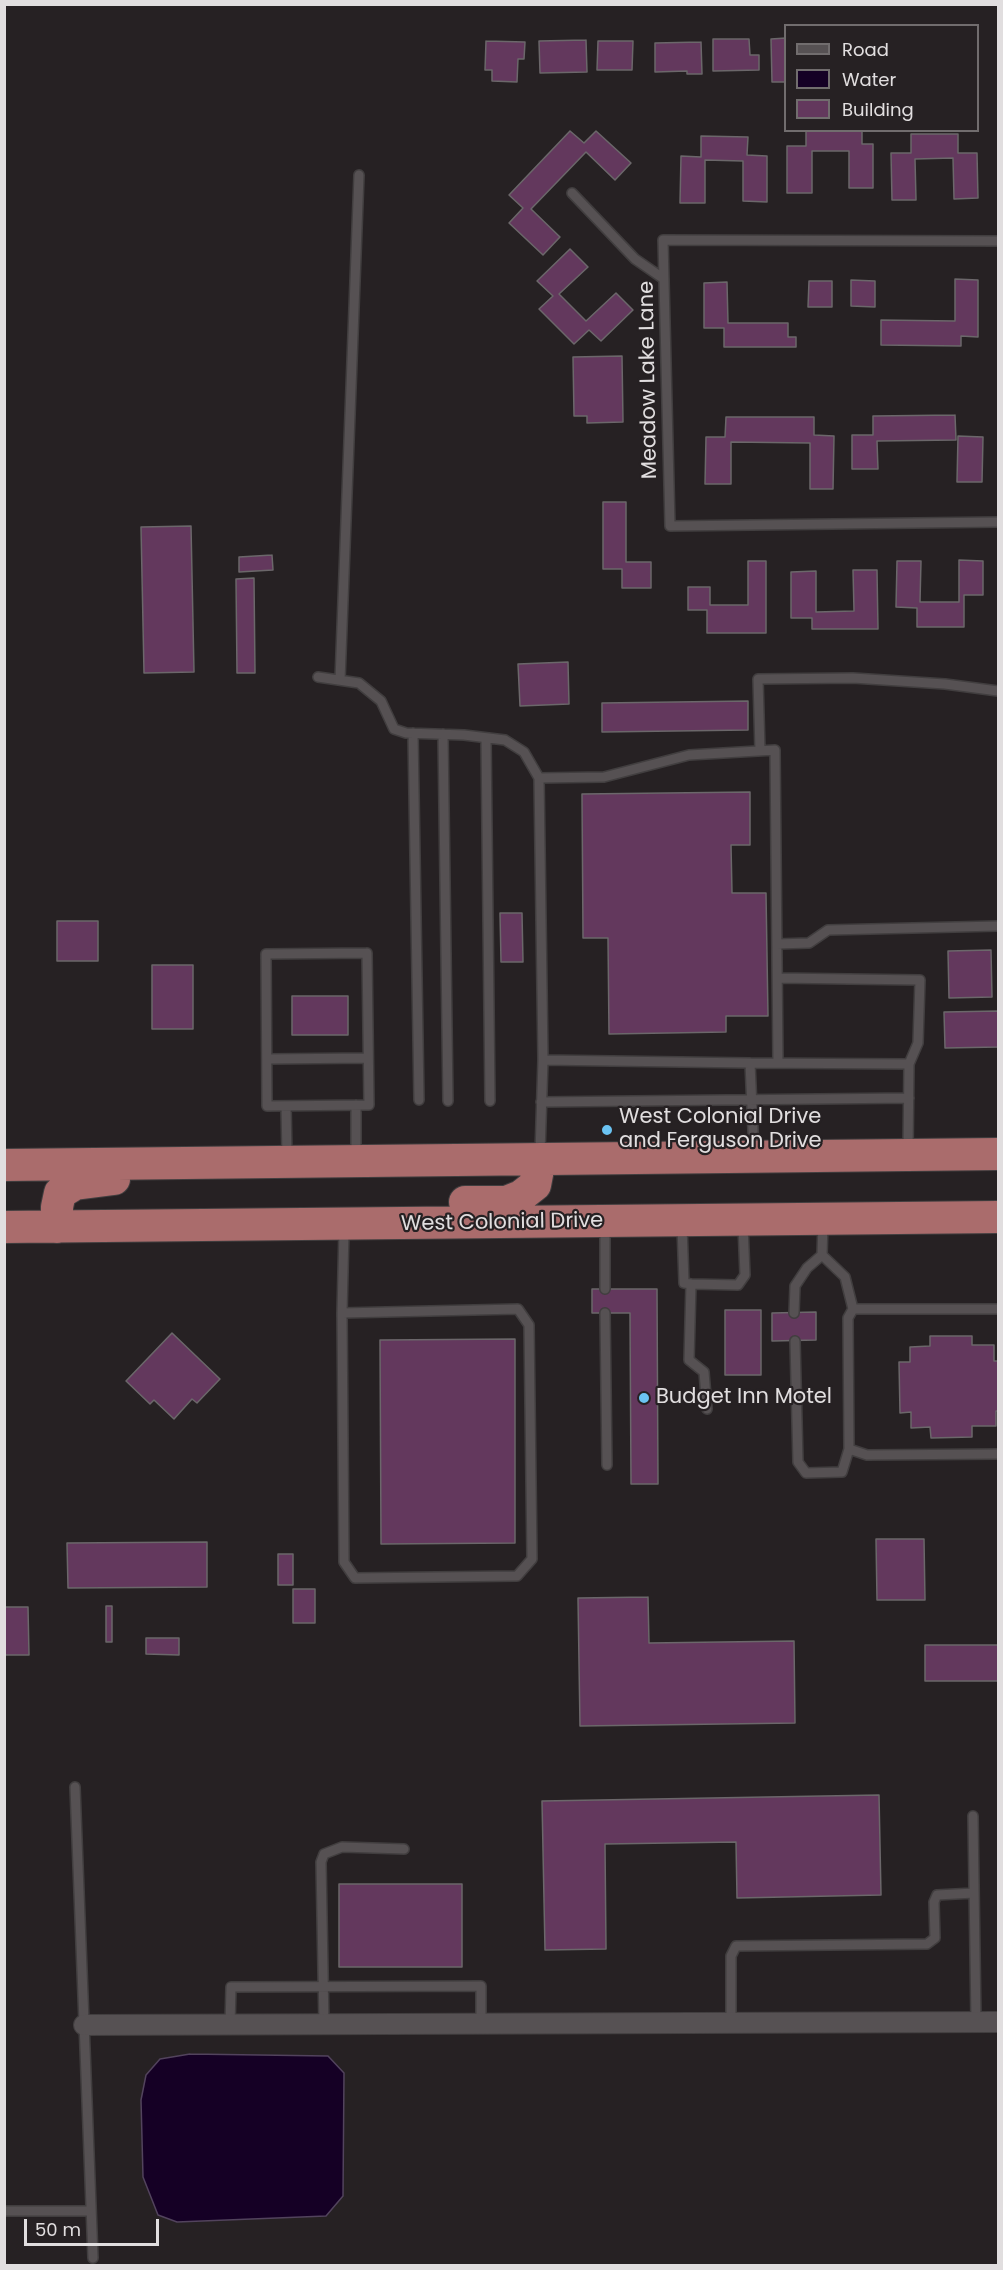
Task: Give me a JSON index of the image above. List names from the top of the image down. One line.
{"streets":{"highway":["West Colonial Drive"],"lane":["Meadow Lake Lane"]},"places":["West Colonial Drive and Ferguson Drive","Budget Inn Motel"],"legend":["Road","Water","Building"],"scale_bar":"50 m"}
